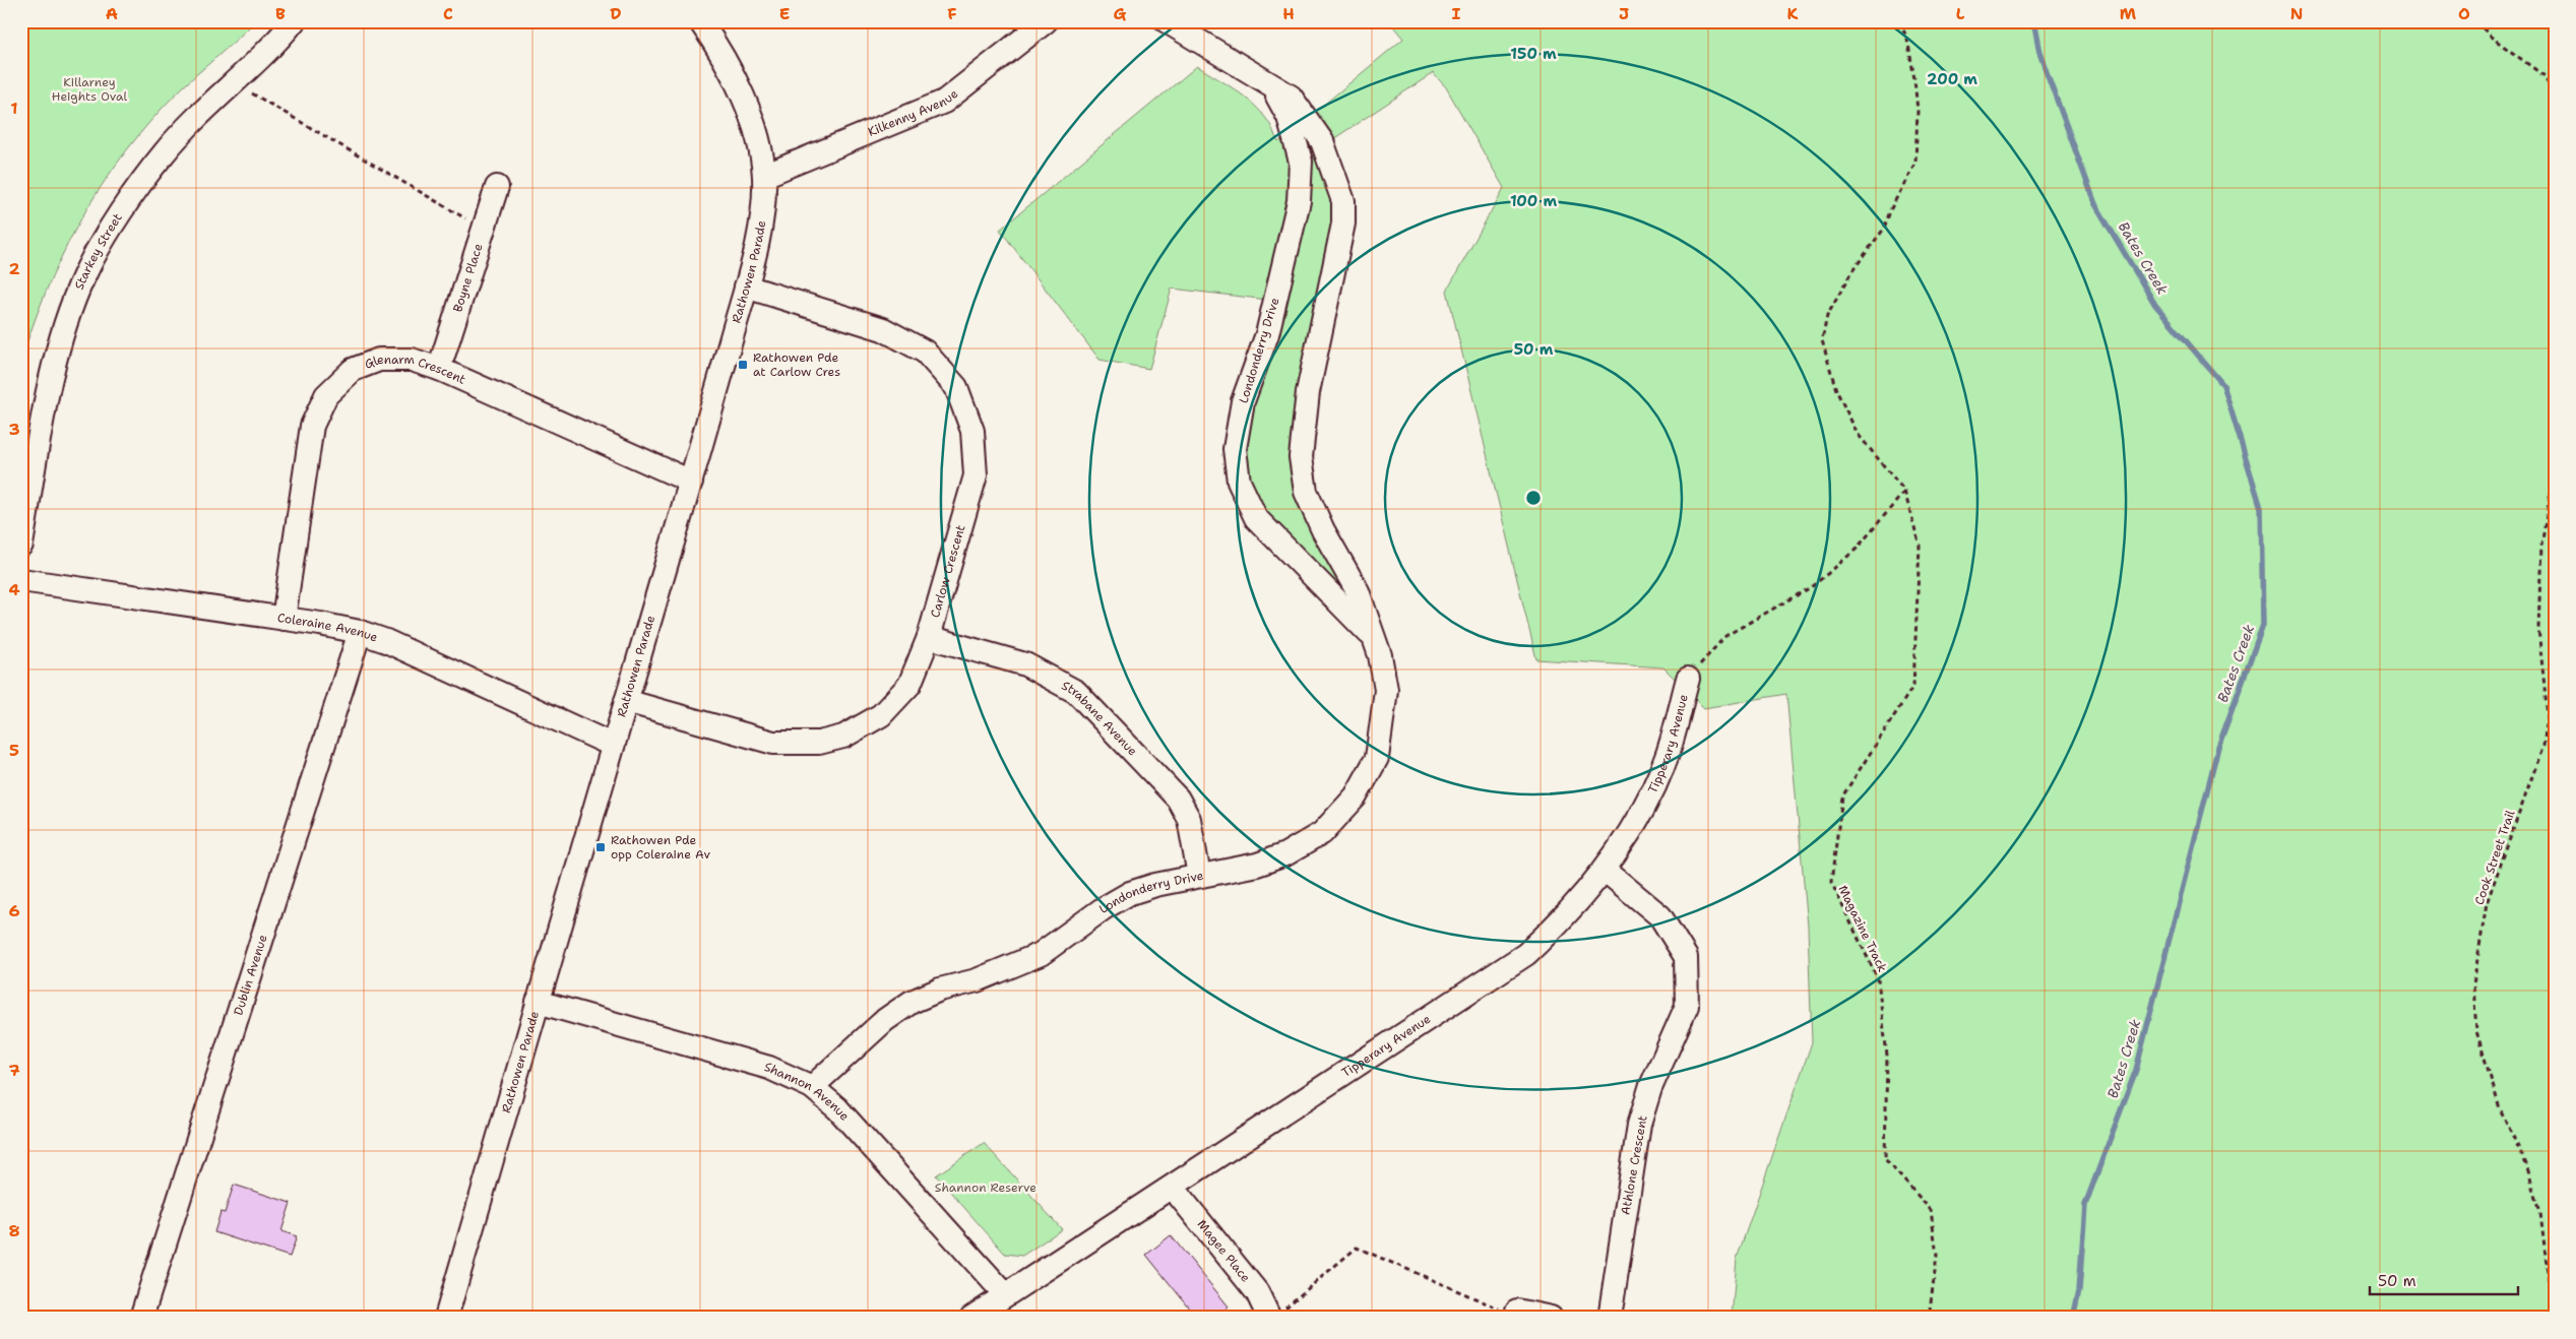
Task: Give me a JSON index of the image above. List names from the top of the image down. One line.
{"streets":{"street":["Kilkenny Avenue","Starkey Street","Rathowen Parade","Boyne Place","Londonderry Drive","Glenarm Crescent","Carlow Crescent","Coleraine Avenue","Strabane Avenue","Tipperary Avenue","Dublin Avenue","Shannon Avenue","Athlone Crescent","Magee Place"],"path":["Cook Street Trail","Magazine Track"]},"crossings":[["Kilkenny Avenue","Rathowen Parade"],["Rathowen Parade","Glenarm Crescent"],["Rathowen Parade","Carlow Crescent"],["Rathowen Parade","Coleraine Avenue"],["Rathowen Parade","Shannon Avenue"],["Boyne Place","Glenarm Crescent"],["Londonderry Drive","Strabane Avenue"],["Londonderry Drive","Shannon Avenue"],["Glenarm Crescent","Coleraine Avenue"],["Carlow Crescent","Strabane Avenue"],["Coleraine Avenue","Dublin Avenue"],["Tipperary Avenue","Shannon Avenue"],["Tipperary Avenue","Athlone Crescent"],["Tipperary Avenue","Magee Place"]],"water":["Bates Creek"],"parks":["Killarney Heights Oval","Shannon Reserve"],"places":{"transit":["Rathowen Pde at Carlow Cres","Rathowen Pde opp Coleraine Av"]},"scale_bar":"50 m","grid":{"columns":["A","B","C","D","E","F","G","H","I","J","K","L","M","N","O"],"rows":["1","2","3","4","5","6","7","8"]},"rings":["150 m","200 m","100 m","50 m"]}
